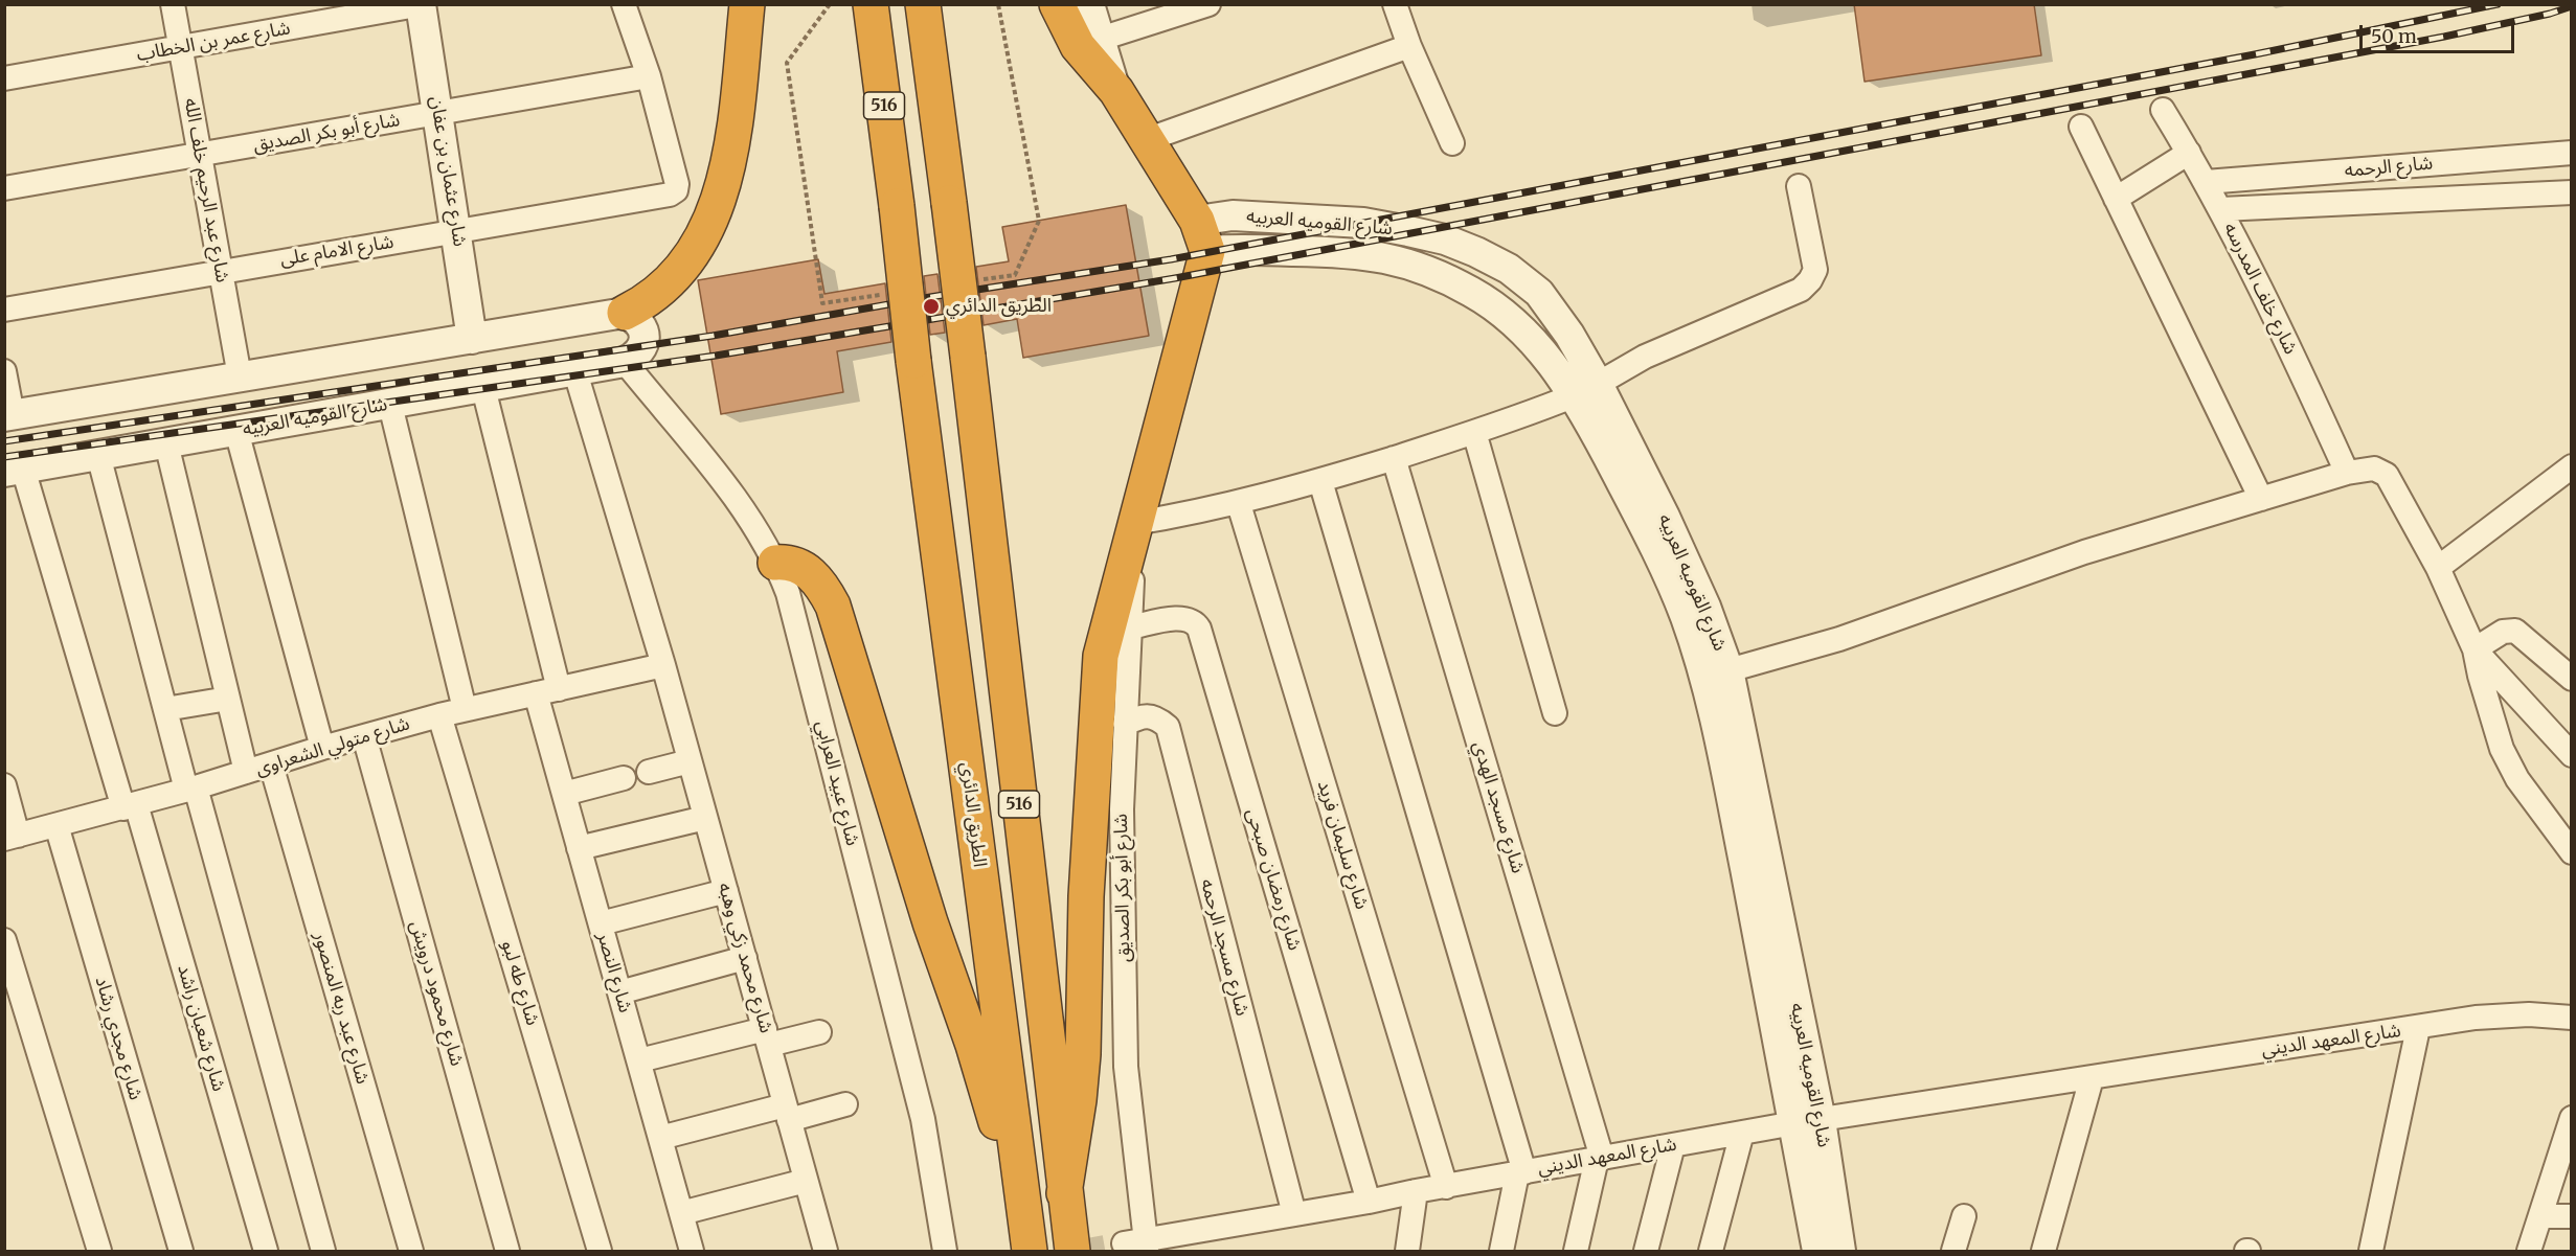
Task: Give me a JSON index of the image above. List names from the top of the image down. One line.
{"streets":{"highway":["516","الطريق الدائري"],"street":["شارع عمر بن الخطاب","شارع أبو بكر الصديق","شارع الرحمه","شارع عثمان بن عفان","شارع عبد الرحيم خلف الله","شارع القوميه العربيه","شارع الامام على","شارع خلف المدرسه","شارع متولي الشعراوى","شارع عبيد العرابي","شارع مسجد الهدي","شارع سليمان فريد","شارع رمضان صبحى","شارع مسجد الرحمه","شارع محمد زكي وهبه","شارع النصر","شارع طه لبو","شارع محمود درويش","شارع عبد ربه المنصور","شارع شعبان راشد","شارع مجدي رشاد","شارع المعهد الديني"]},"crossings":[["شارع عمر بن الخطاب","شارع عثمان بن عفان"],["شارع عمر بن الخطاب","شارع عبد الرحيم خلف الله"],["شارع أبو بكر الصديق","شارع عثمان بن عفان"],["شارع أبو بكر الصديق","شارع عبد الرحيم خلف الله"],["شارع أبو بكر الصديق","شارع الامام على"],["شارع أبو بكر الصديق","شارع رمضان صبحى"],["شارع أبو بكر الصديق","شارع مسجد الرحمه"],["شارع أبو بكر الصديق","شارع المعهد الديني"],["شارع الرحمه","شارع خلف المدرسه"],["شارع عثمان بن عفان","شارع الامام على"],["شارع عبد الرحيم خلف الله","شارع الامام على"],["شارع القوميه العربيه","شارع عبيد العرابي"],["شارع القوميه العربيه","شارع محمد زكي وهبه"],["شارع القوميه العربيه","شارع النصر"],["شارع القوميه العربيه","شارع شعبان راشد"],["شارع القوميه العربيه","شارع المعهد الديني"],["شارع متولي الشعراوى","شارع محمد زكي وهبه"],["شارع متولي الشعراوى","شارع النصر"],["شارع متولي الشعراوى","شارع طه لبو"],["شارع متولي الشعراوى","شارع محمود درويش"],["شارع متولي الشعراوى","شارع عبد ربه المنصور"],["شارع متولي الشعراوى","شارع شعبان راشد"],["شارع متولي الشعراوى","شارع مجدي رشاد"],["شارع مسجد الهدي","شارع المعهد الديني"],["شارع سليمان فريد","شارع المعهد الديني"],["شارع رمضان صبحى","شارع المعهد الديني"],["شارع مسجد الرحمه","شارع المعهد الديني"]],"places":["الطريق الدائري"],"scale_bar":"50 m"}
